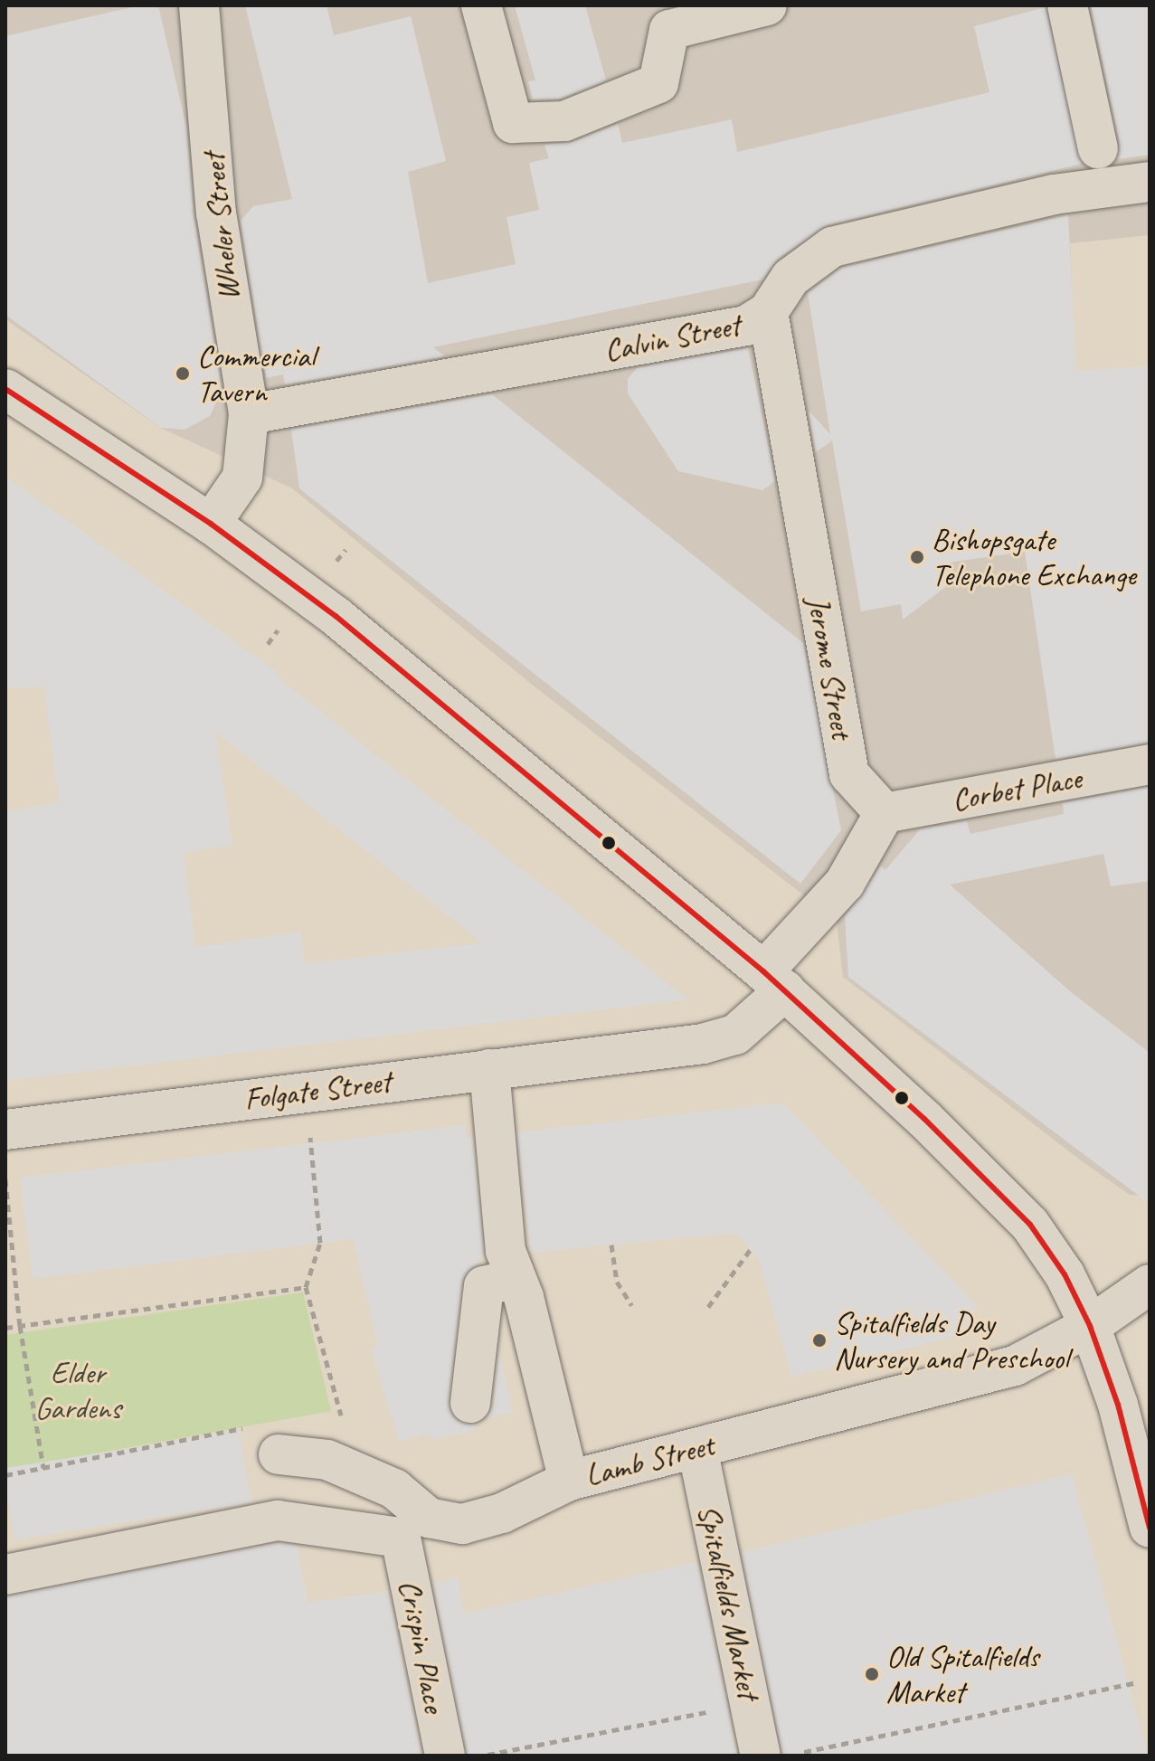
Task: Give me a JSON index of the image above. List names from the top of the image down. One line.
{"streets":{"main road":["Wheler Street","Calvin Street","Jerome Street","Corbet Place","Folgate Street","Lamb Street","Spitalfields Market","Crispin Place"]},"crossings":[["Wheler Street","Calvin Street"],["Calvin Street","Jerome Street"],["Jerome Street","Corbet Place"],["Folgate Street","Lamb Street"],["Lamb Street","Spitalfields Market"]],"parks":["Elder Gardens"],"places":["Commercial Tavern","Bishopsgate Telephone Exchange","Spitalfields Day Nursery and Preschool","Old Spitalfields Market"]}
